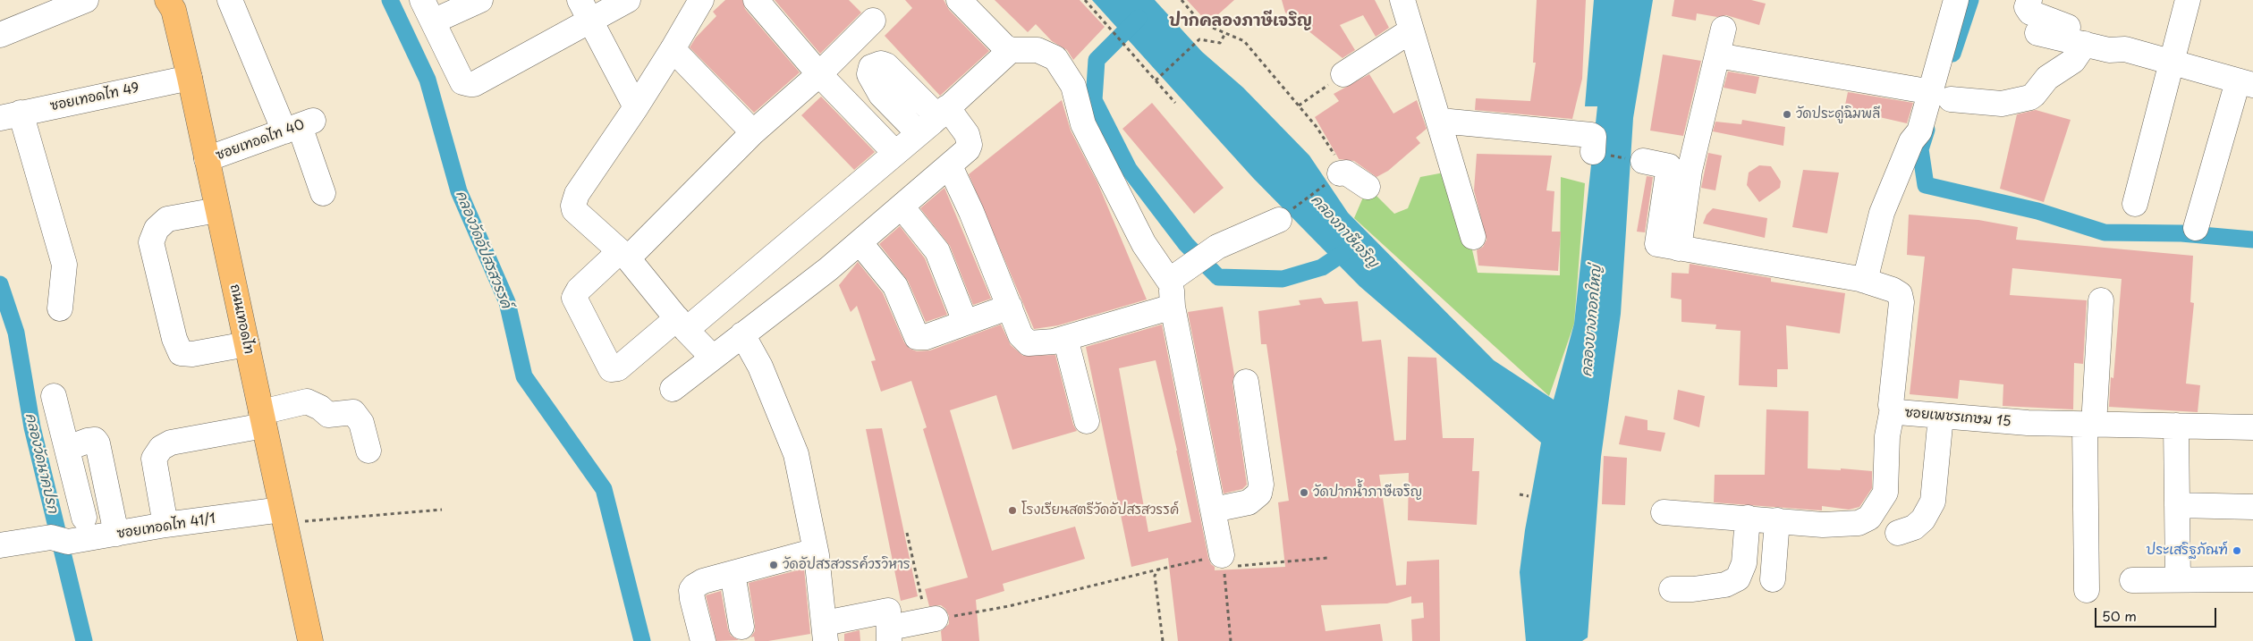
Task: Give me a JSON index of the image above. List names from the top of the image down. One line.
{"streets":{"main road":["ถนนเทอดไท"],"street":["ซอยเทอดไท 49","ซอยเทอดไท 40","ซอยเพชรเกษม 15","ซอยเทอดไท 41/1"]},"crossings":[["ซอยเทอดไท 49","ถนนเทอดไท"],["ซอยเทอดไท 40","ถนนเทอดไท"],["ถนนเทอดไท","ซอยเทอดไท 41/1"]],"districts":["ปากคลองภาษีเจริญ"],"water":["คลองภาษีเจริญ","คลองวัดอัปสรสวรรค์","คลองบางกอกใหญ่","คลองวัดนาคปรก"],"places":["วัดประดู่ฉิมพลี","วัดปากน้ำภาษีเจริญ","โรงเรียนสตรีวัดอัปสรสวรรค์","ประเสริฐภัณฑ์","วัดอัปสรสวรรค์วรวิหาร"],"scale_bar":"50 m"}
